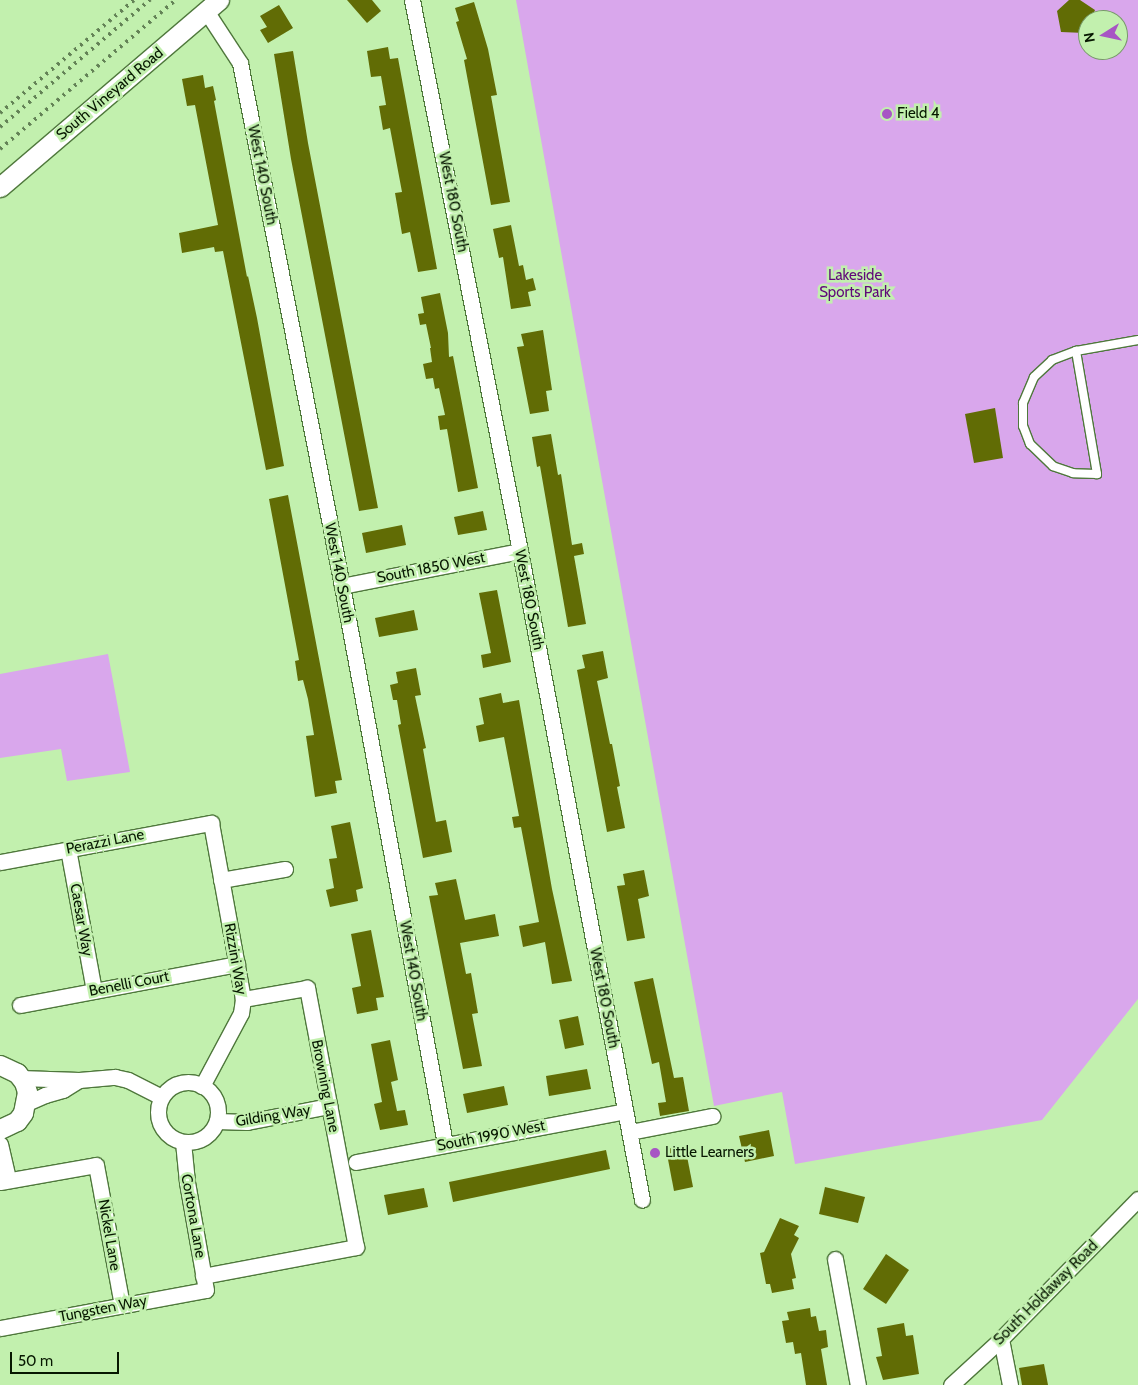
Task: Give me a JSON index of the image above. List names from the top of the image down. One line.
{"streets":{"street":["South Vineyard Road","West 140 South","West 180 South","South 1850 West","Perazzi Lane","Caesar Way","Rizzini Way","Benelli Court","Browning Lane","Gilding Way","South 1990 West","Cortona Lane","Nickel Lane","South Holdaway Road","Tungsten Way"]},"crossings":[["South Vineyard Road","West 140 South"],["West 140 South","South 1850 West"],["West 140 South","South 1990 West"],["West 180 South","South 1850 West"],["West 180 South","South 1990 West"],["Perazzi Lane","Caesar Way"],["Perazzi Lane","Rizzini Way"],["Caesar Way","Benelli Court"],["Rizzini Way","Benelli Court"],["Rizzini Way","Browning Lane"],["Rizzini Way","Gilding Way"],["Rizzini Way","Cortona Lane"],["Browning Lane","Gilding Way"],["Browning Lane","Tungsten Way"],["Gilding Way","Cortona Lane"],["Cortona Lane","Tungsten Way"],["Nickel Lane","Tungsten Way"]],"parks":["Lakeside Sports Park"],"places":["Field 4","Little Learners"],"scale_bar":"50 m","north":"left"}
